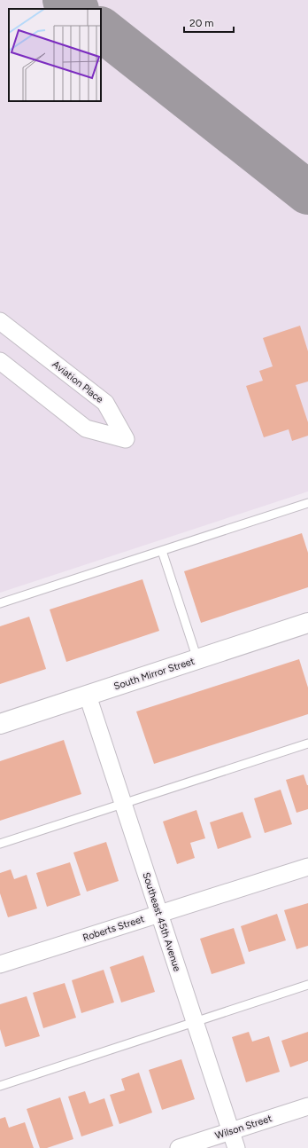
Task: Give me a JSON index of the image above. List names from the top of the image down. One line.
{"streets":{"street":["Aviation Place","South Mirror Street","Southeast 45th Avenue","Roberts Street","Wilson Street"]},"crossings":[["South Mirror Street","Southeast 45th Avenue"],["Southeast 45th Avenue","Roberts Street"],["Southeast 45th Avenue","Wilson Street"]],"scale_bar":"20 m"}
